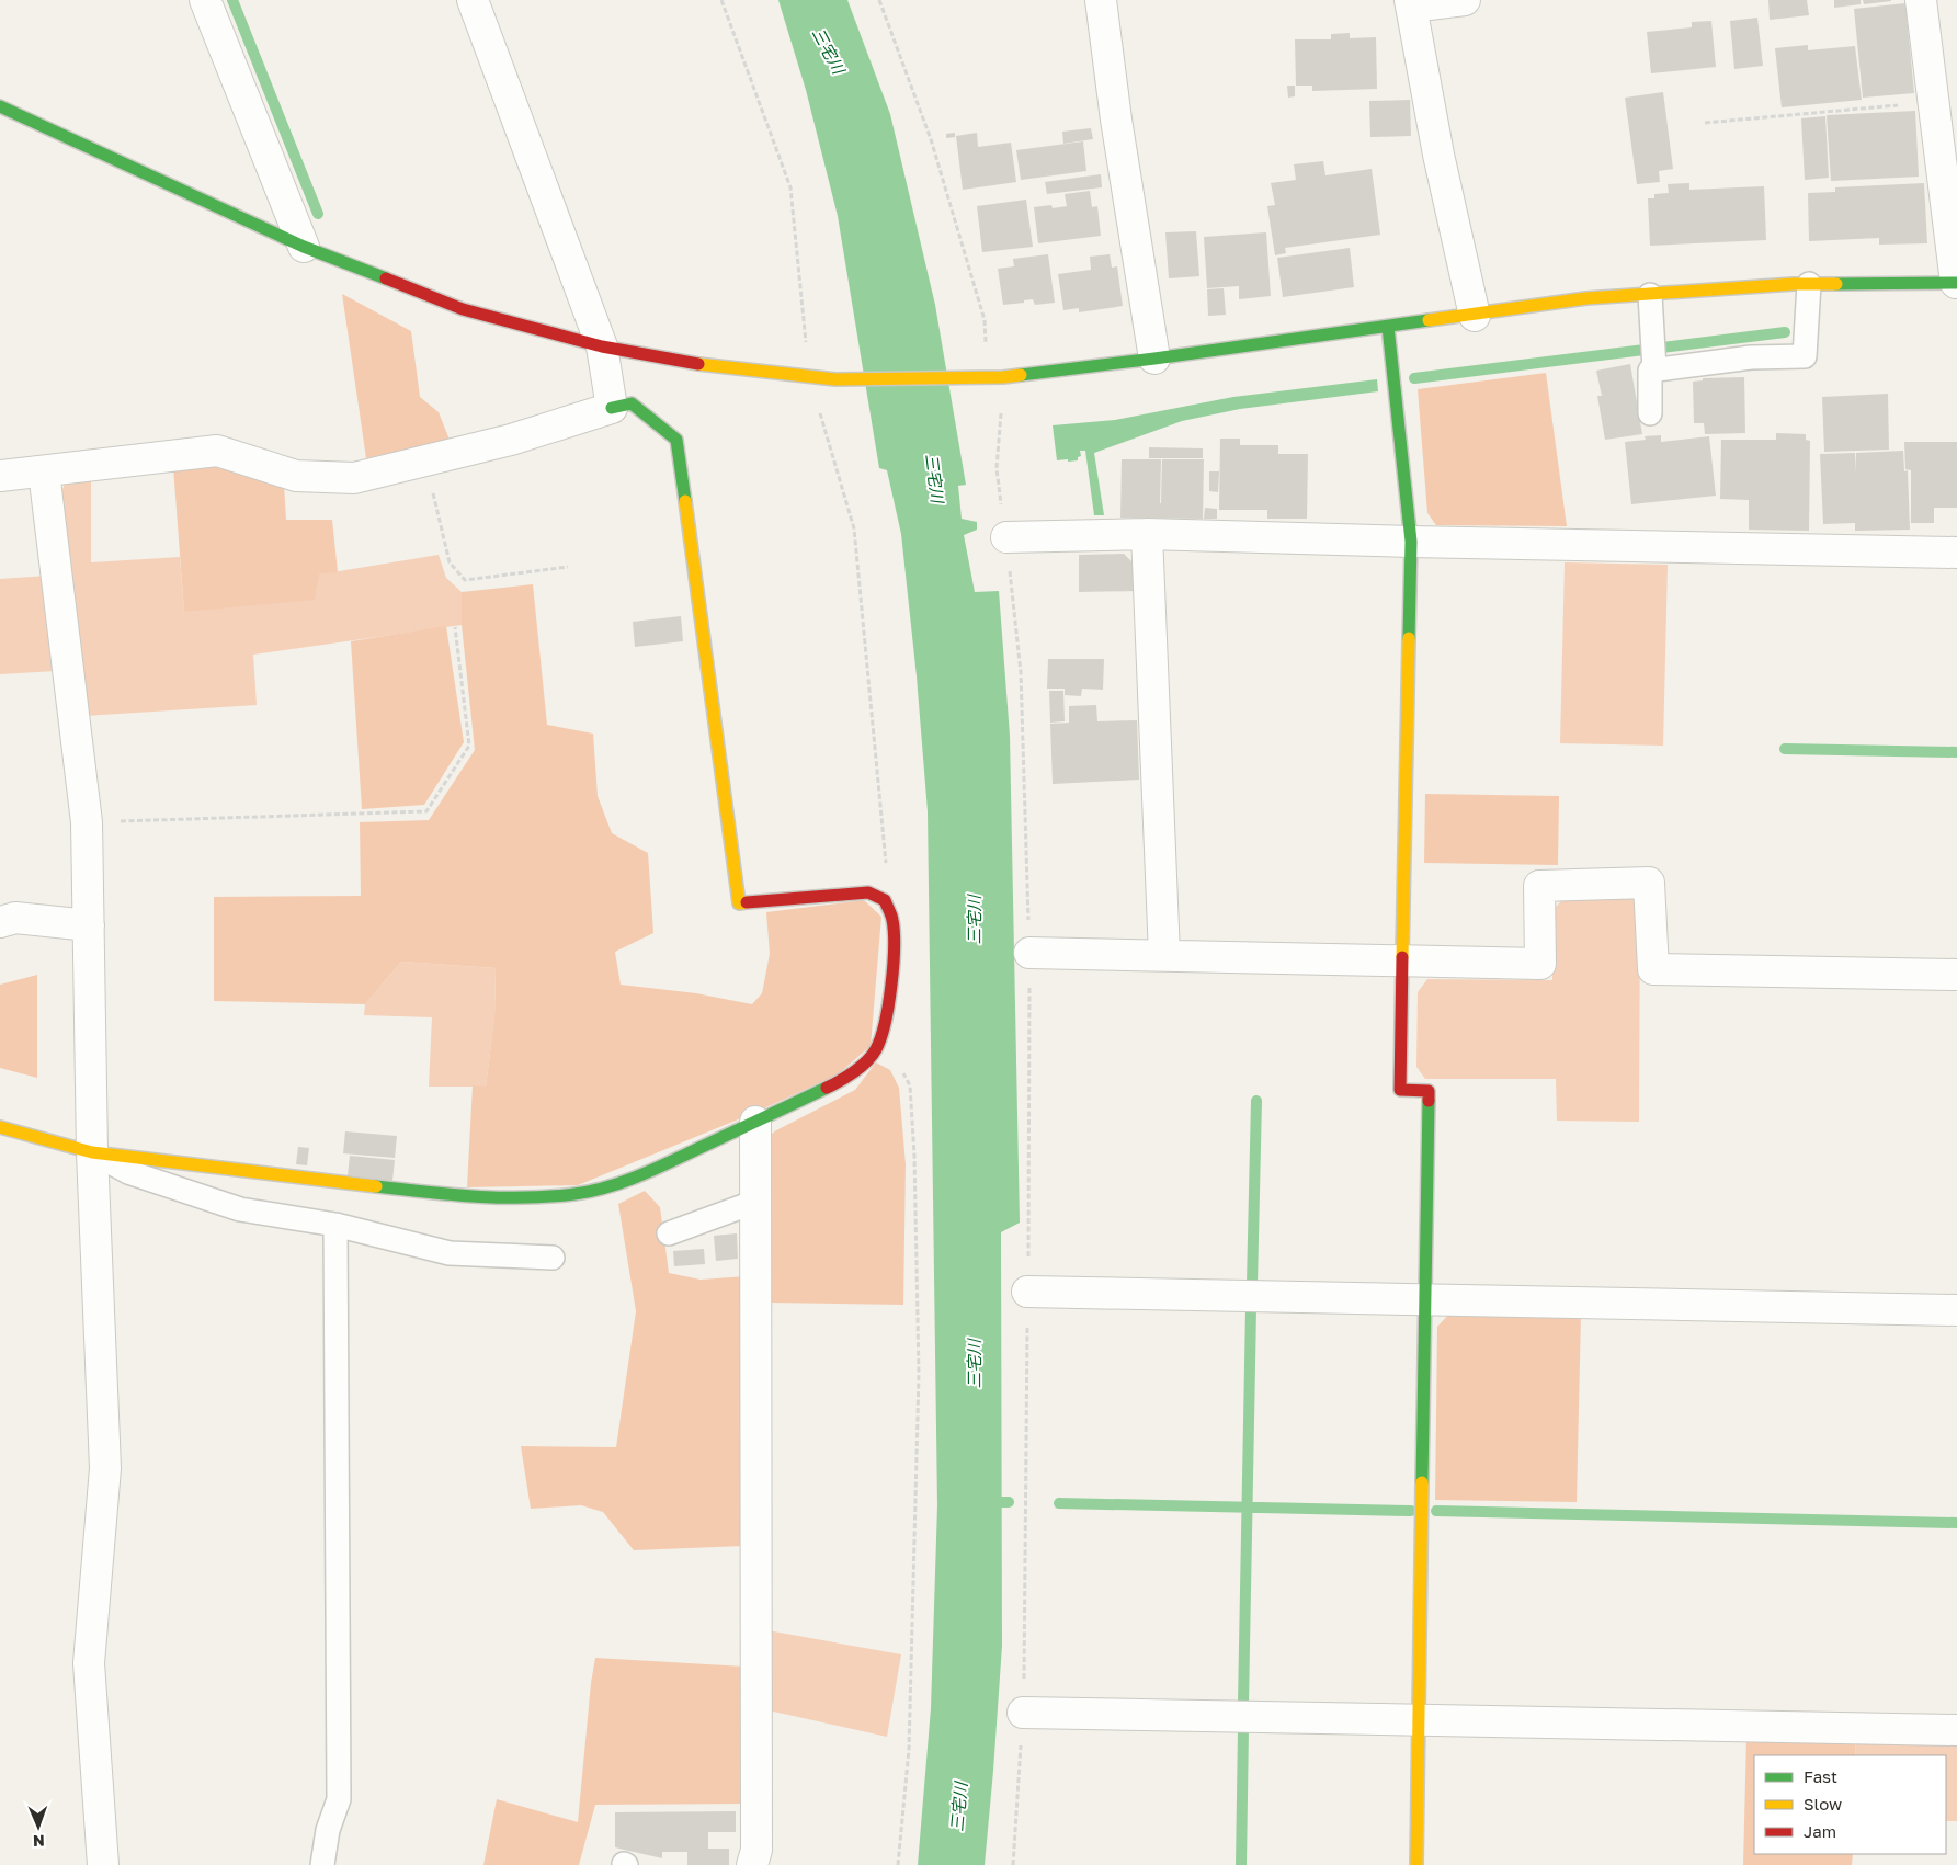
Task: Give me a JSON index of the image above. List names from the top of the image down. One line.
{"water":["三宅川"],"legend":["Fast","Slow","Jam"],"north":"bottom"}
